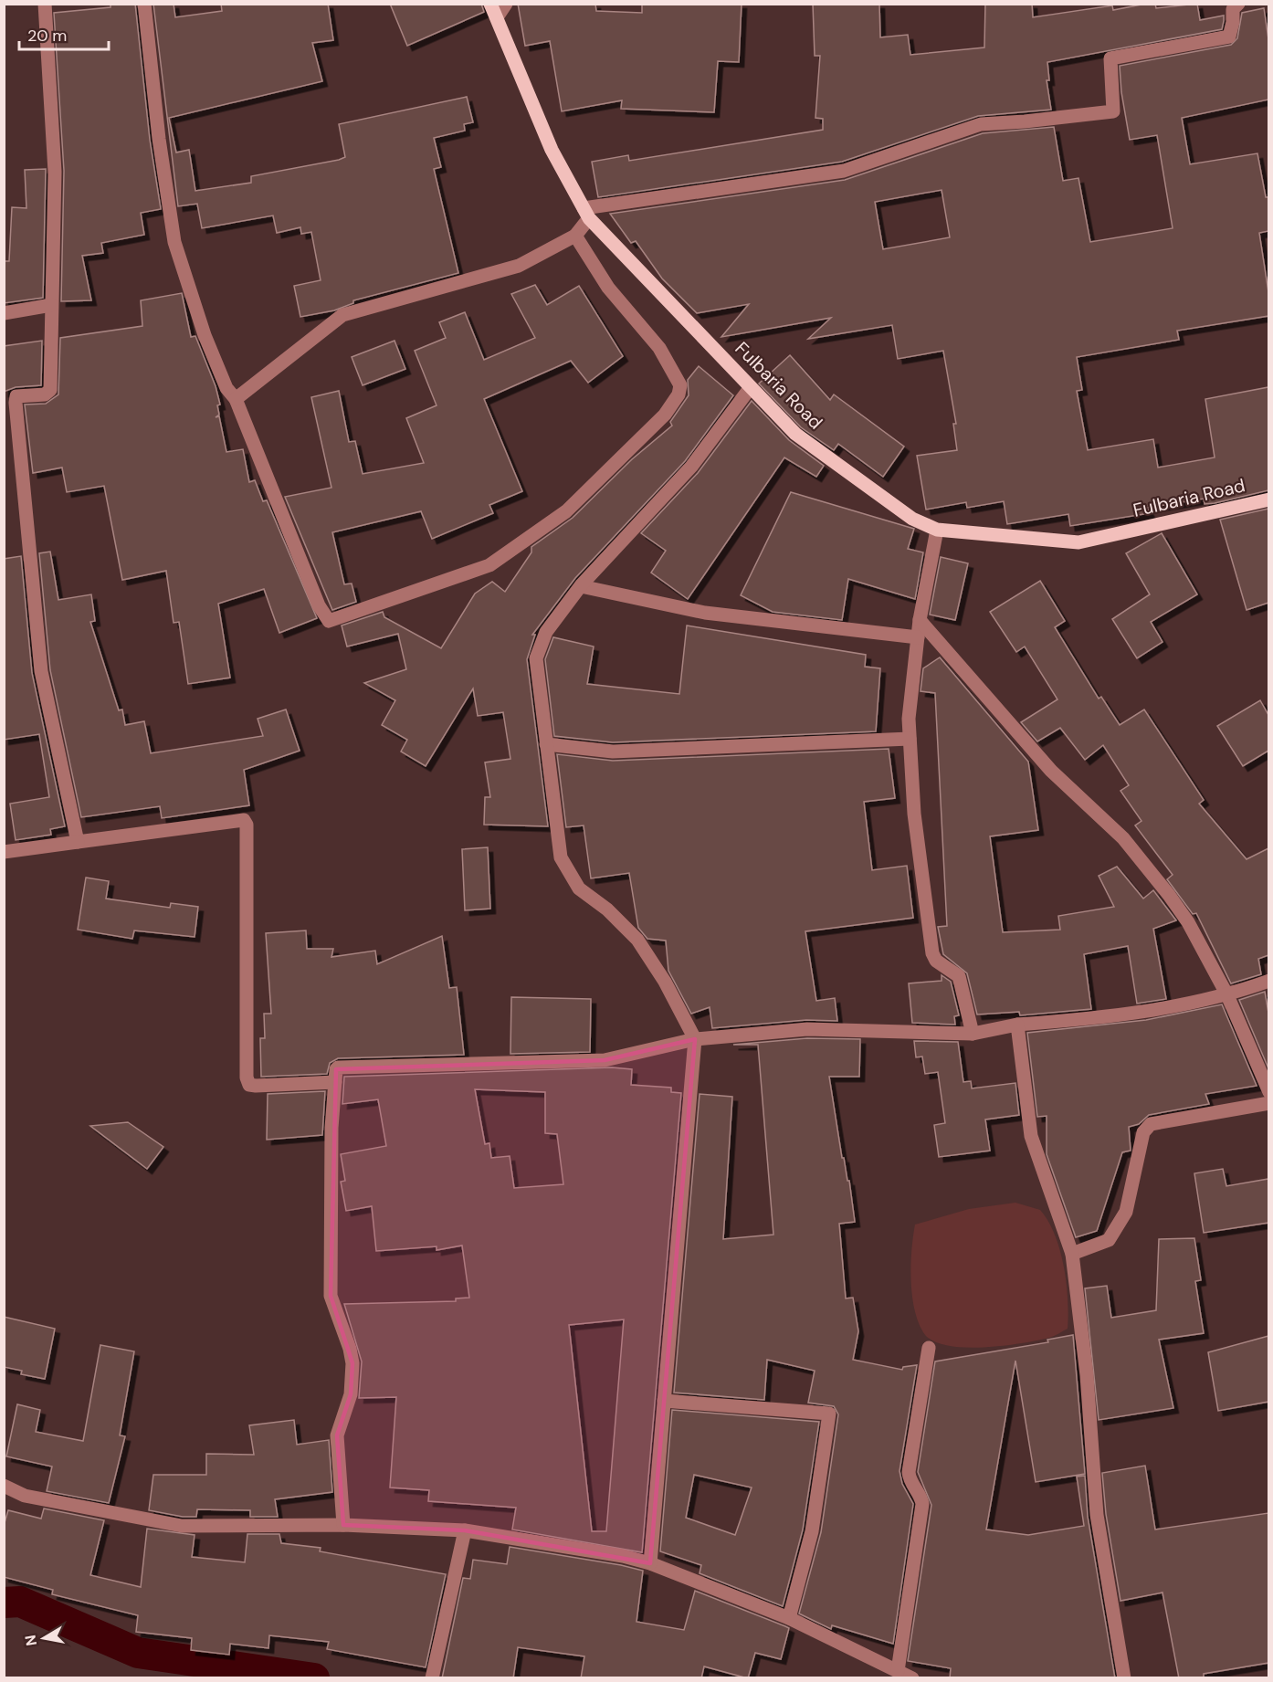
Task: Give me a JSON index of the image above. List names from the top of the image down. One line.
{"streets":{"main road":["Fulbaria Road"]},"scale_bar":"20 m","north":"left"}
